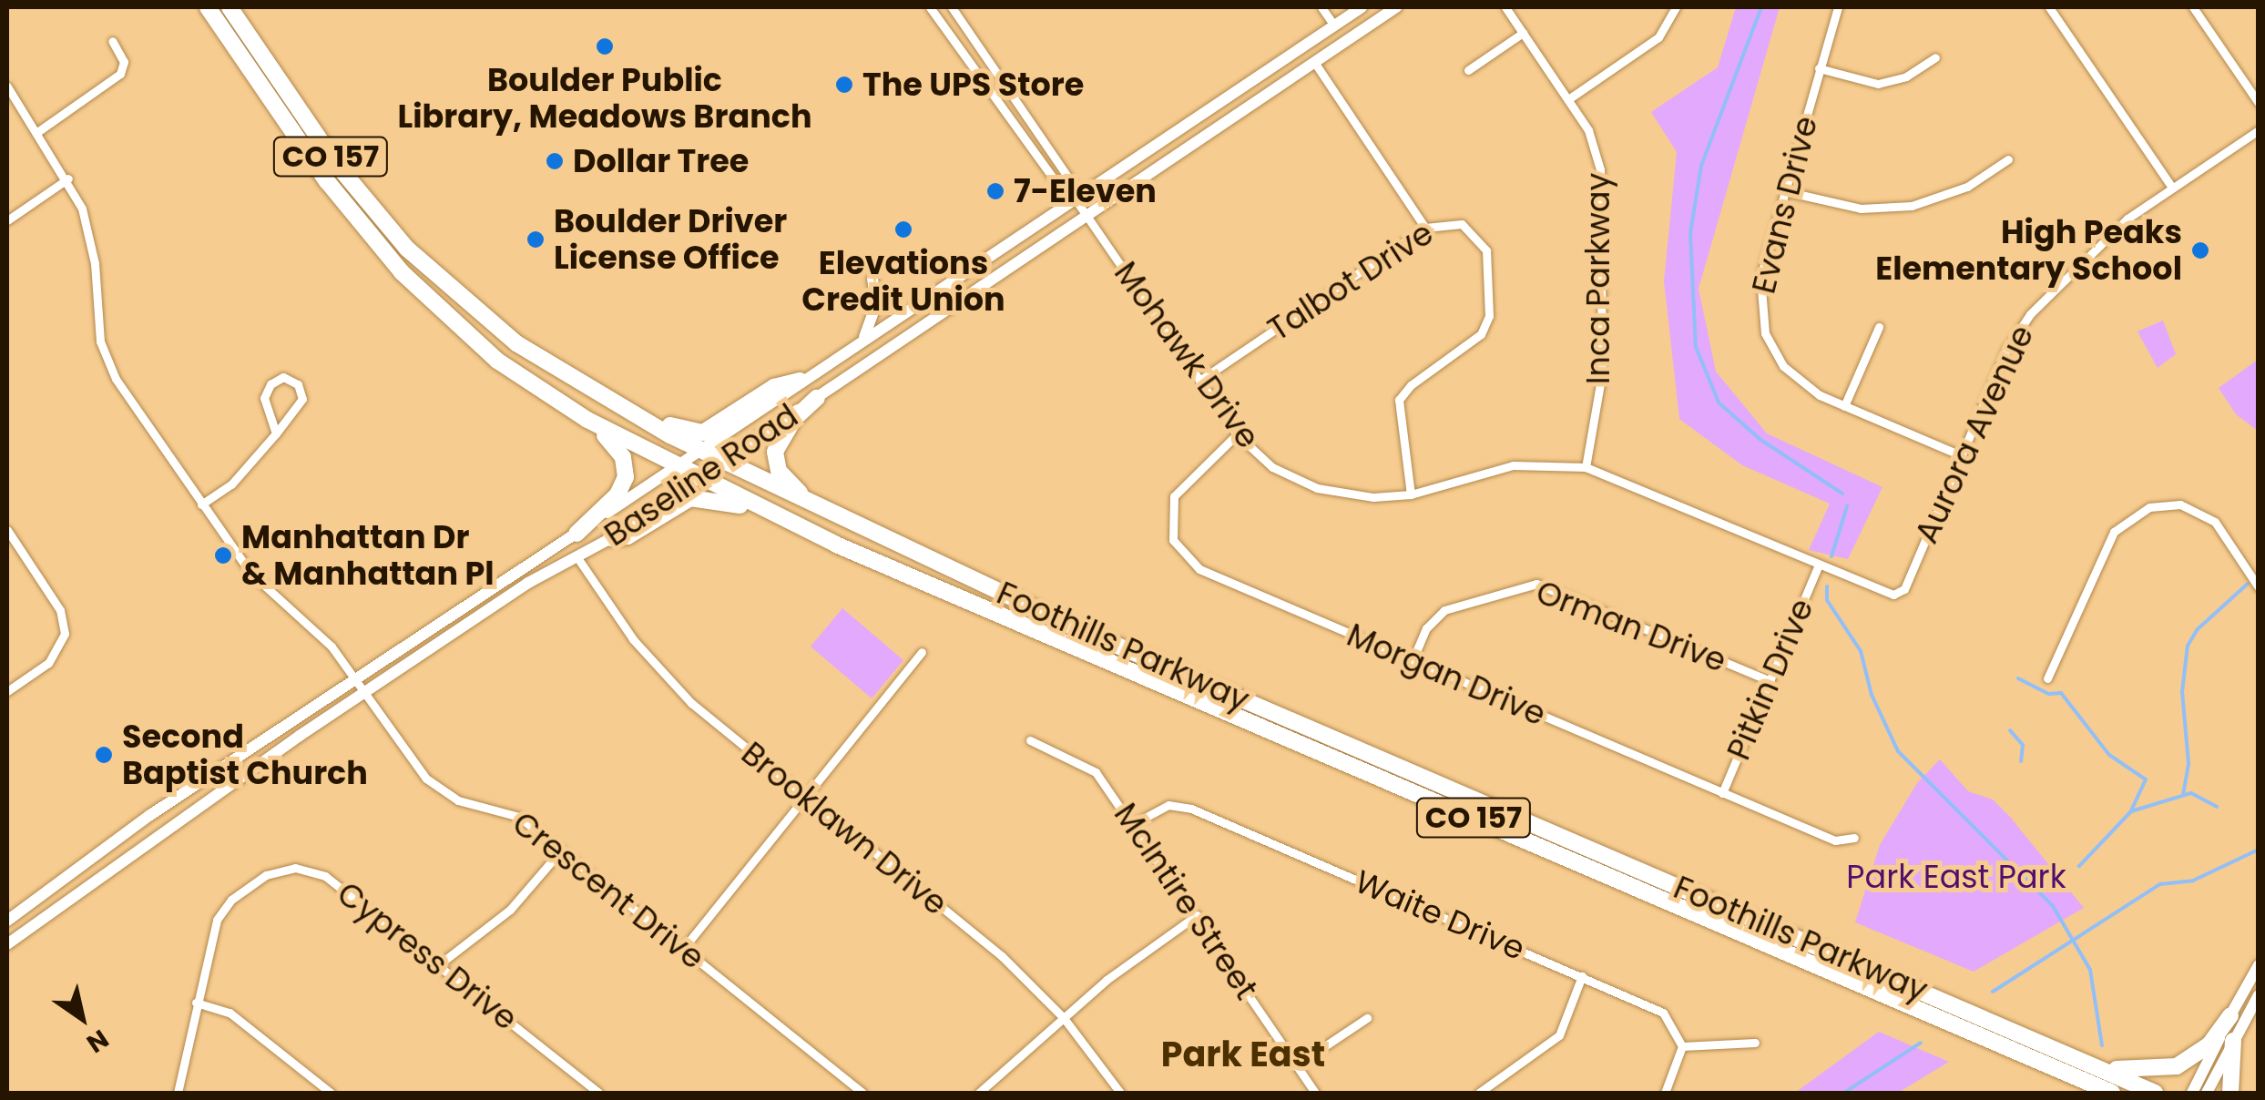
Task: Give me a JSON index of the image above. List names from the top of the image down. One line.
{"streets":{"highway":["CO 157","Foothills Parkway"],"main road":["Baseline Road"],"street":["Evans Drive","Inca Parkway","Talbot Drive","Mohawk Drive","Aurora Avenue","Orman Drive","Morgan Drive","Pitkin Drive","Brooklawn Drive","Crescent Drive","McIntire Street","Waite Drive","Cypress Drive"]},"crossings":[["Evans Drive","Aurora Avenue"],["Inca Parkway","Mohawk Drive"],["Talbot Drive","Mohawk Drive"],["Mohawk Drive","Aurora Avenue"],["Mohawk Drive","Baseline Road"],["Mohawk Drive","Morgan Drive"],["Mohawk Drive","Pitkin Drive"],["Aurora Avenue","Pitkin Drive"],["Baseline Road","Foothills Parkway"],["Baseline Road","Brooklawn Drive"],["Baseline Road","Crescent Drive"],["Orman Drive","Morgan Drive"],["Orman Drive","Pitkin Drive"],["Morgan Drive","Pitkin Drive"],["McIntire Street","Waite Drive"]],"districts":["Park East"],"parks":["Park East Park"],"places":["Boulder Public Library, Meadows Branch","The UPS Store","Dollar Tree","7-Eleven","Elevations Credit Union","Boulder Driver License Office","High Peaks Elementary School","Manhattan Dr & Manhattan Pl","Second Baptist Church"],"north":"bottom right"}
